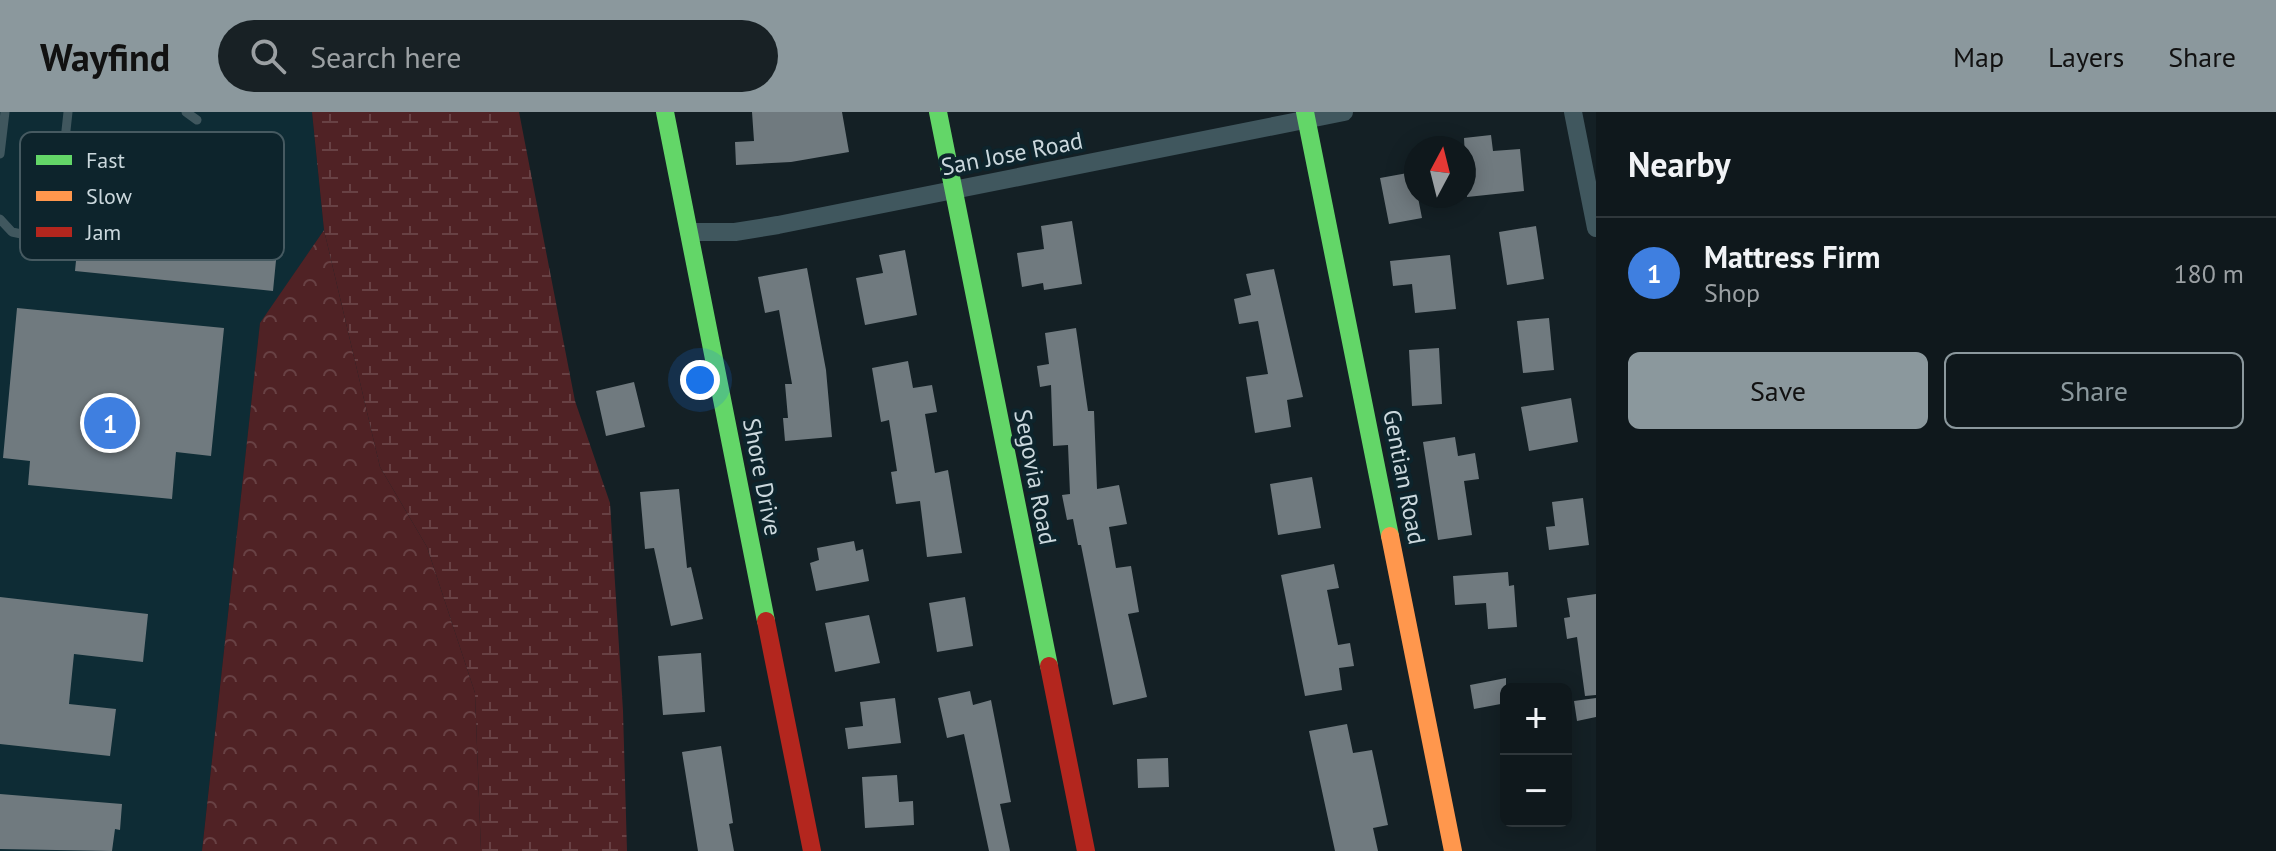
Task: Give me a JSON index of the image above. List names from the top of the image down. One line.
{"streets":{"street":["San Jose Road","Shore Drive","Segovia Road","Gentian Road"]},"crossings":[["San Jose Road","Shore Drive"],["San Jose Road","Segovia Road"],["San Jose Road","Gentian Road"]],"legend":["Fast","Slow","Jam"],"north":"top","page":{"header":"Wayfind","search":"Search here","nav":["Map","Layers","Share"],"heading":"Nearby","list":[{"mark":"1","name":"Mattress Firm","note":"Shop","value":"180 m"}],"buttons":["Save","Share"],"pins":"1","map_buttons":["+","−"]}}
